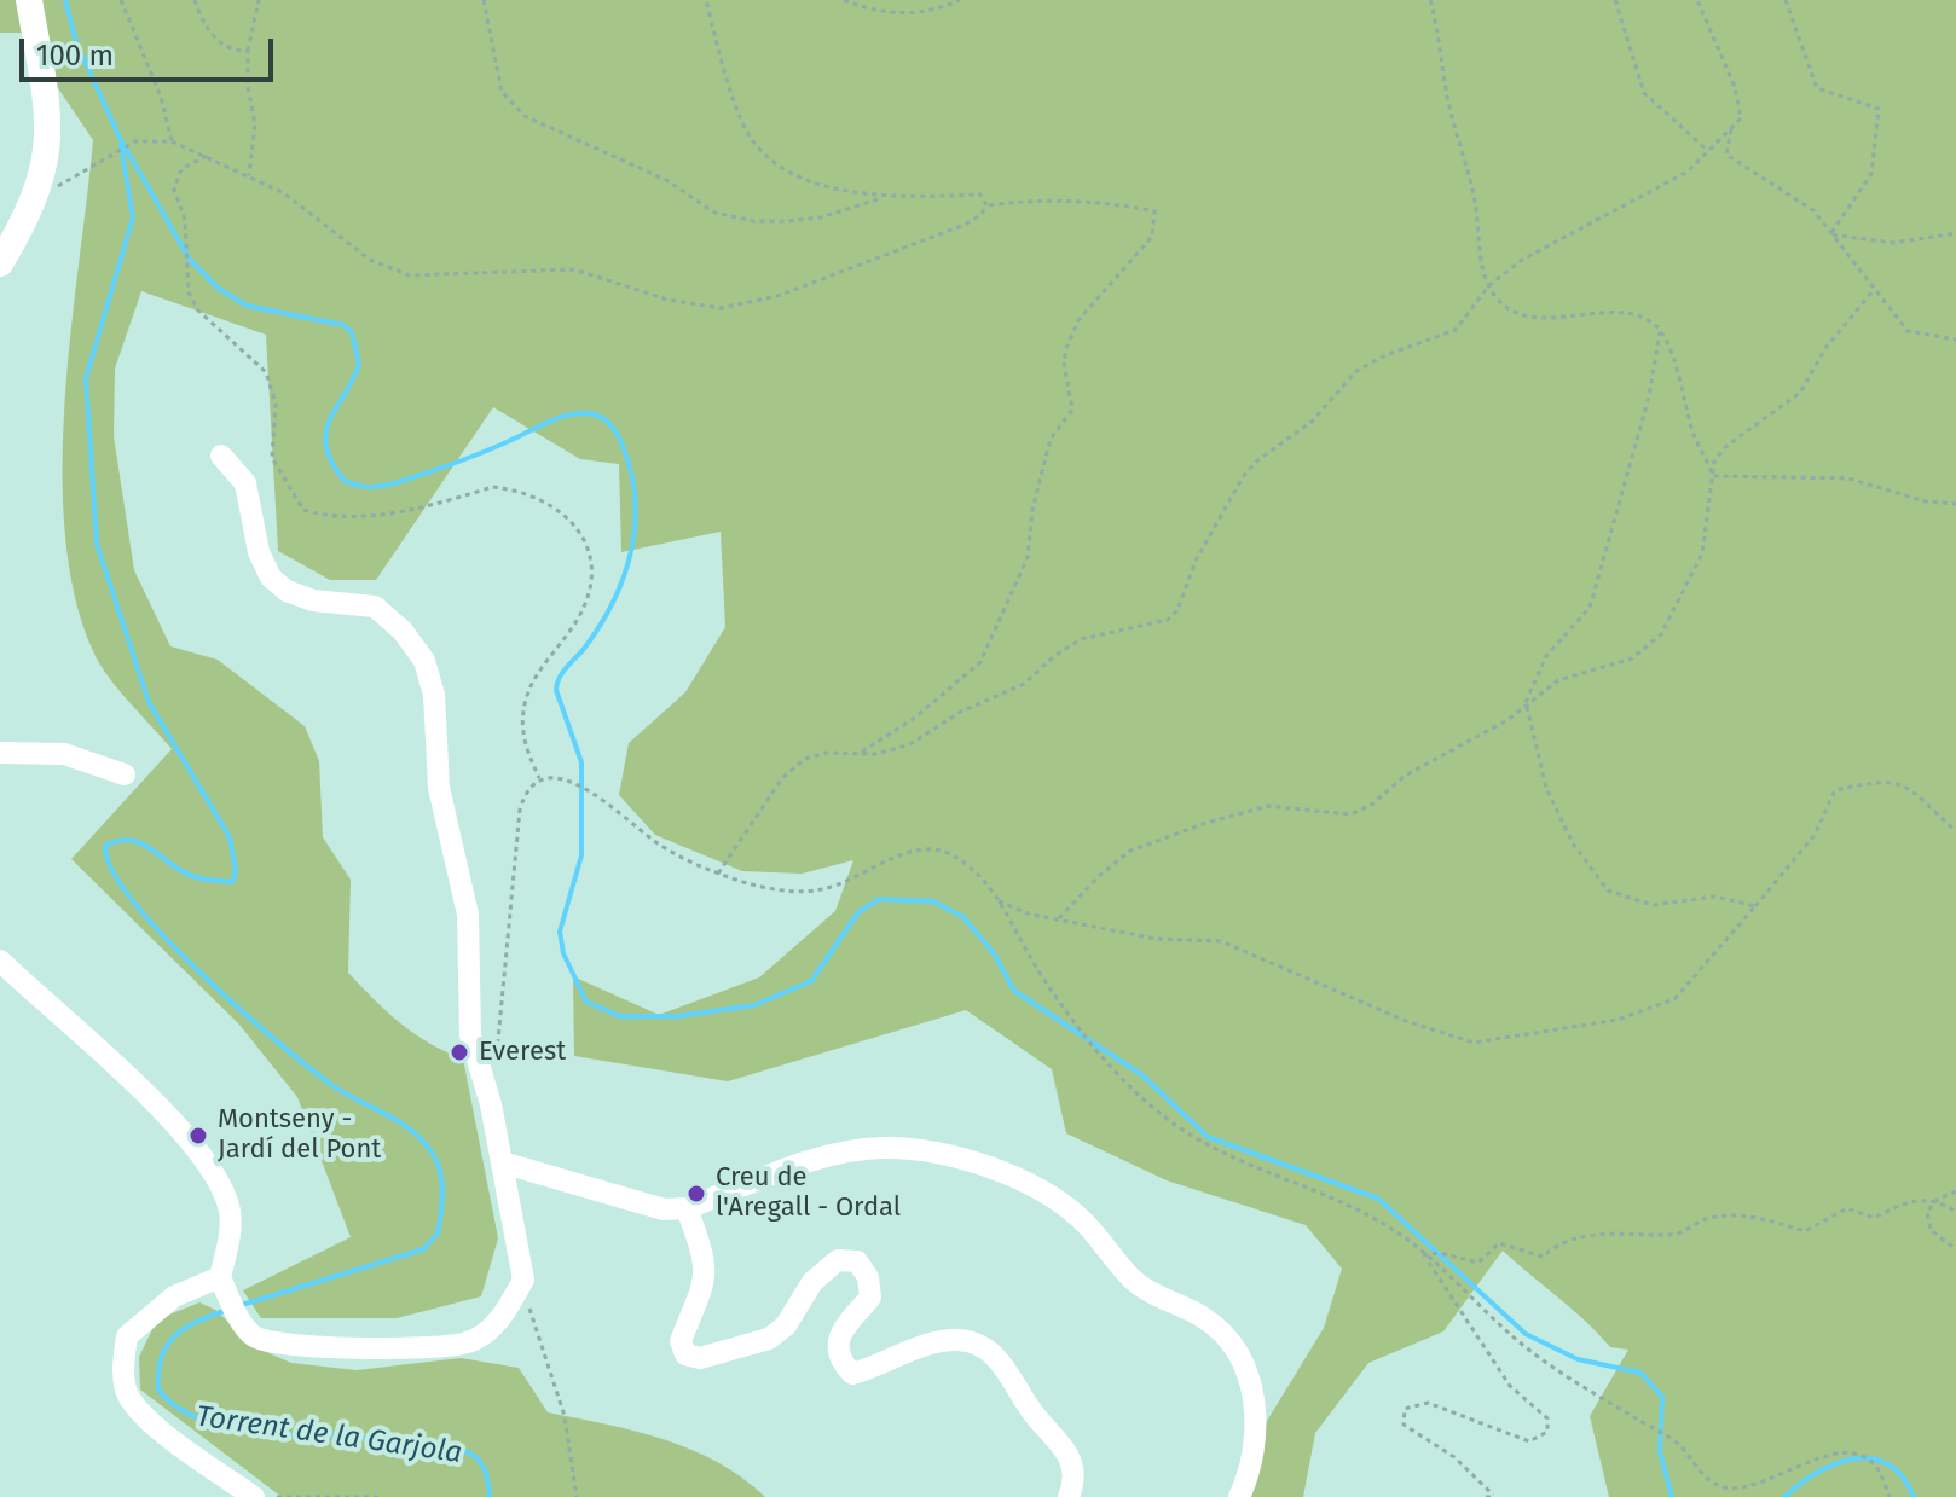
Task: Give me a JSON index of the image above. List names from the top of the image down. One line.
{"water":["Torrent de la Garjola"],"places":["Everest","Montseny - Jardí del Pont","Creu de l'Aregall - Ordal"],"scale_bar":"100 m"}
